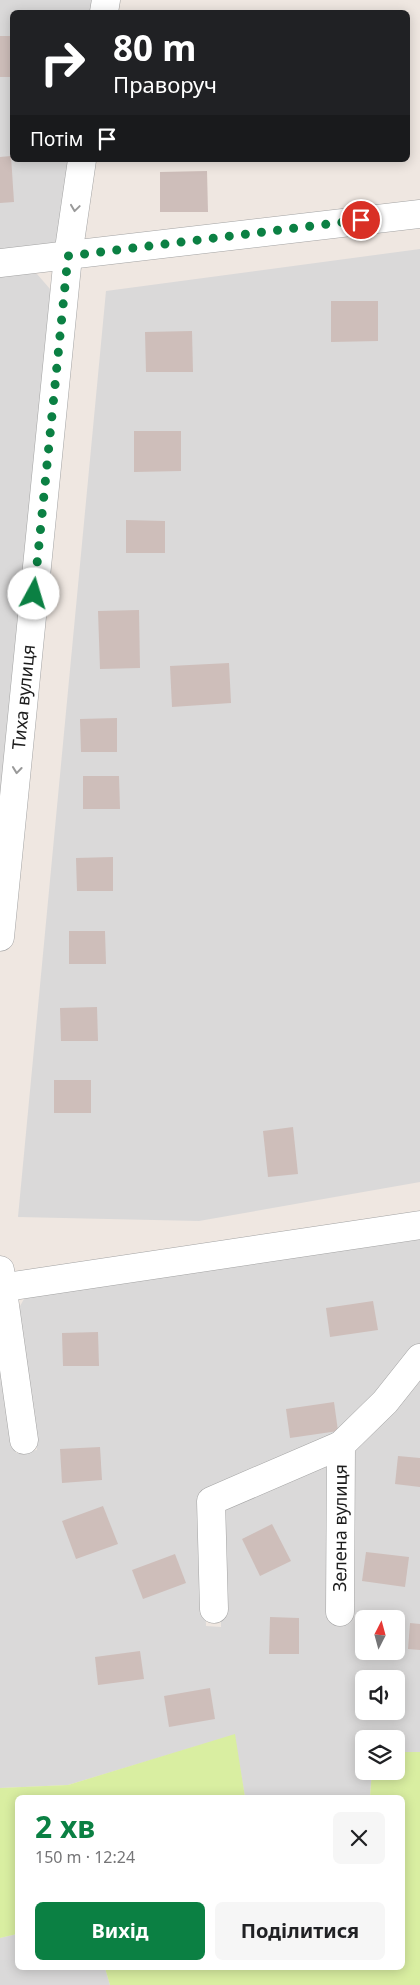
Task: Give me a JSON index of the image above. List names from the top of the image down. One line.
{"streets":{"street":["Тиха вулиця","Зелена вулиця"]},"one_way":["Тиха вулиця"],"north":"top","page":{"turn":["80 m","Праворуч"],"then":"Потім","heading":["2 хв","150 m · 12:24"],"buttons":["Вихід","Поділитися"]}}
